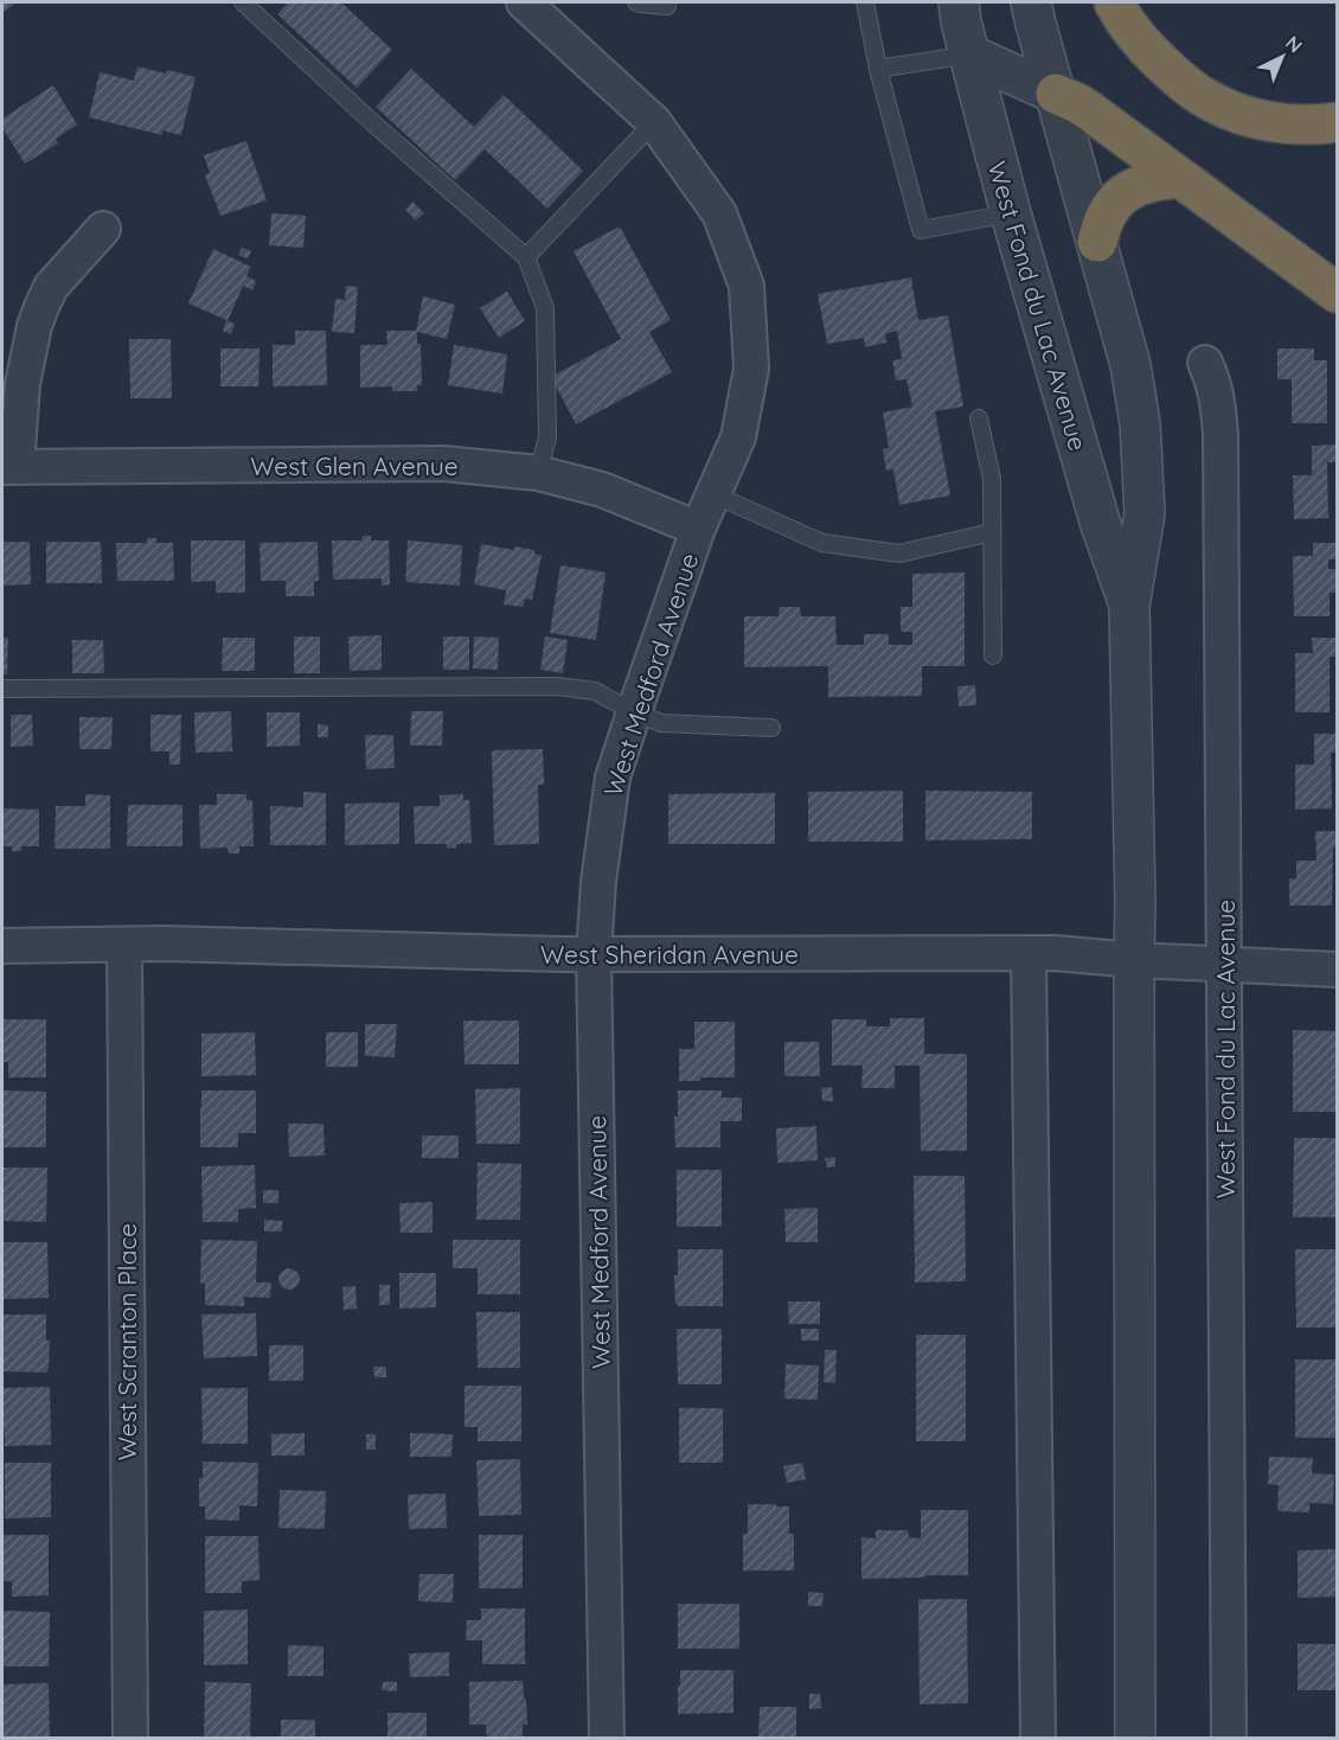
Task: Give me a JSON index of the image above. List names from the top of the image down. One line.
{"streets":{"street":["West Fond du Lac Avenue","West Glen Avenue","West Medford Avenue","West Sheridan Avenue","West Scranton Place"]},"crossings":[["West Fond du Lac Avenue","West Sheridan Avenue"],["West Glen Avenue","West Medford Avenue"],["West Medford Avenue","West Sheridan Avenue"],["West Sheridan Avenue","West Scranton Place"]],"north":"top right"}
